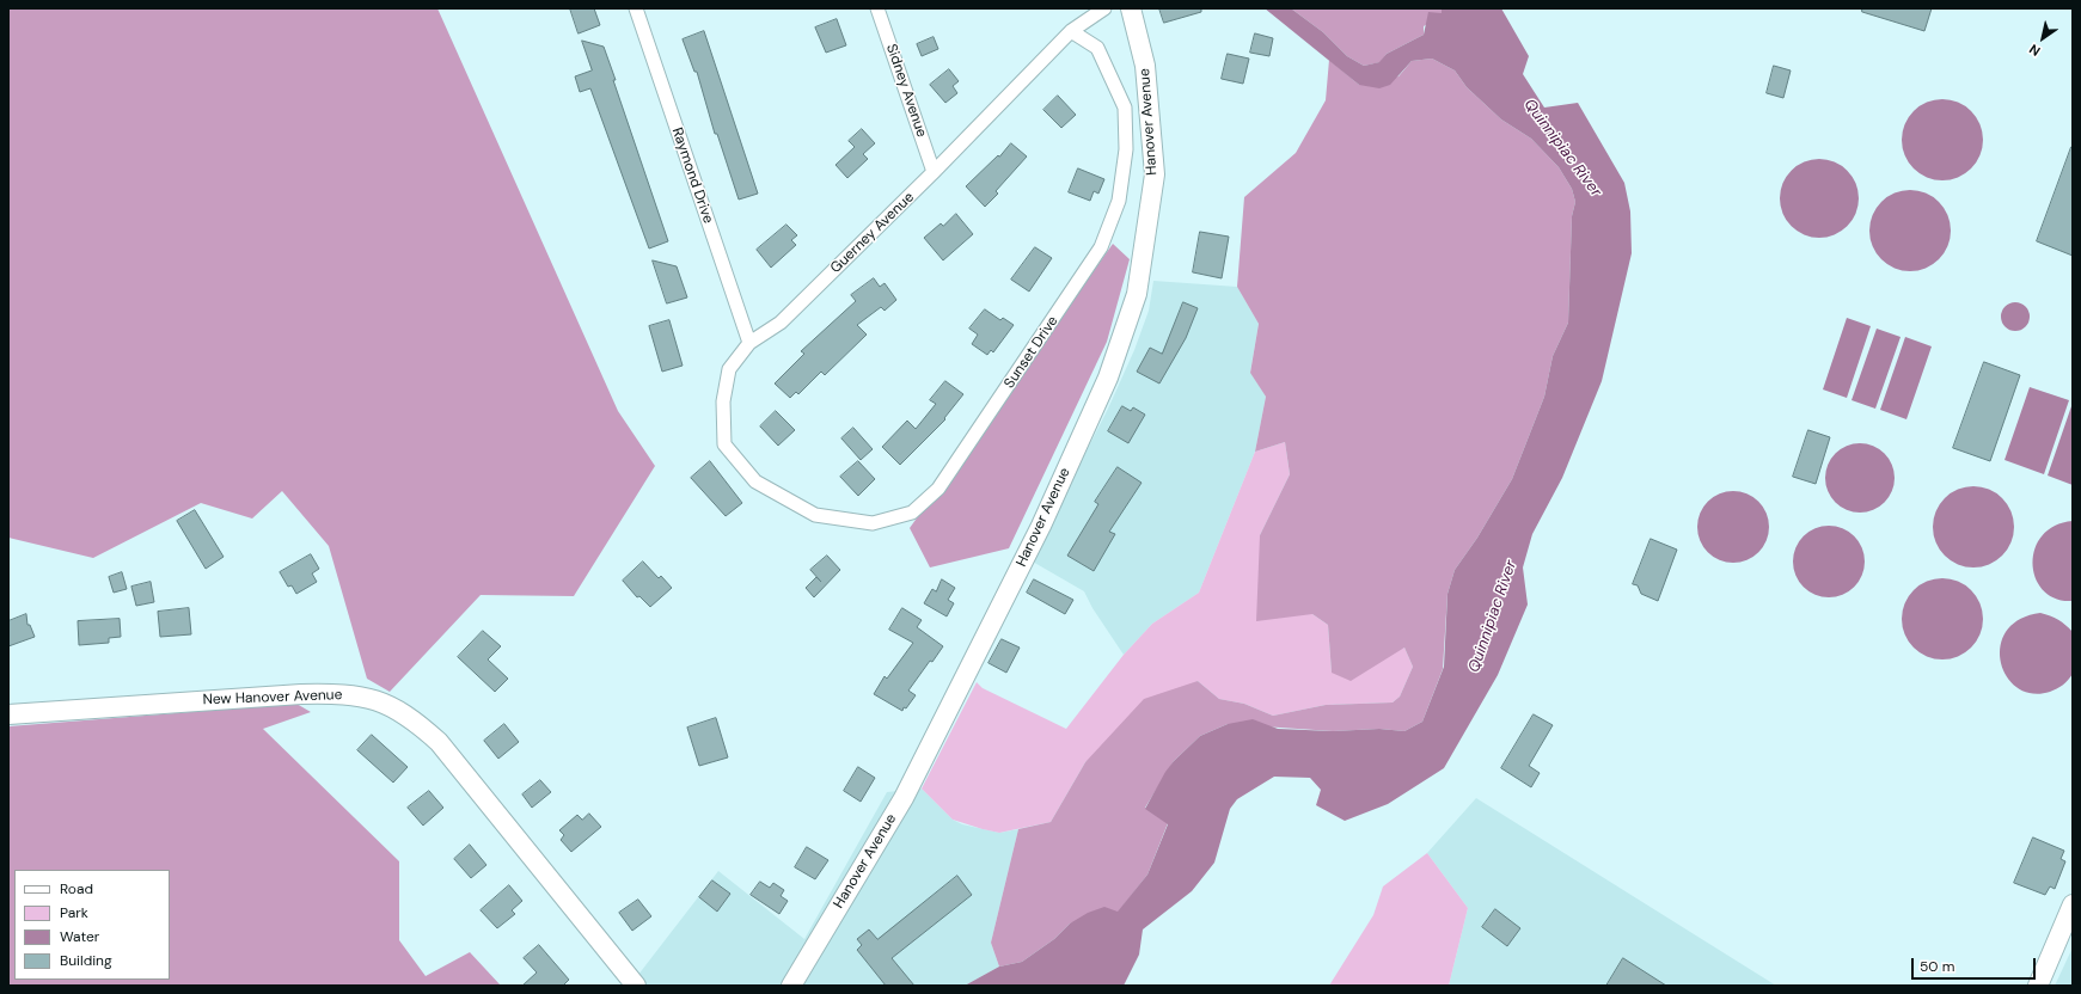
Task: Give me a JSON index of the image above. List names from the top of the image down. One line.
{"streets":{"main road":["Hanover Avenue","New Hanover Avenue"],"street":["Sidney Avenue","Raymond Drive","Guerney Avenue","Sunset Drive"]},"crossings":[["Sidney Avenue","Guerney Avenue"],["Raymond Drive","Guerney Avenue"],["Guerney Avenue","Sunset Drive"]],"water":["Quinnipiac River"],"legend":["Road","Park","Water","Building"],"scale_bar":"50 m","north":"bottom left"}
